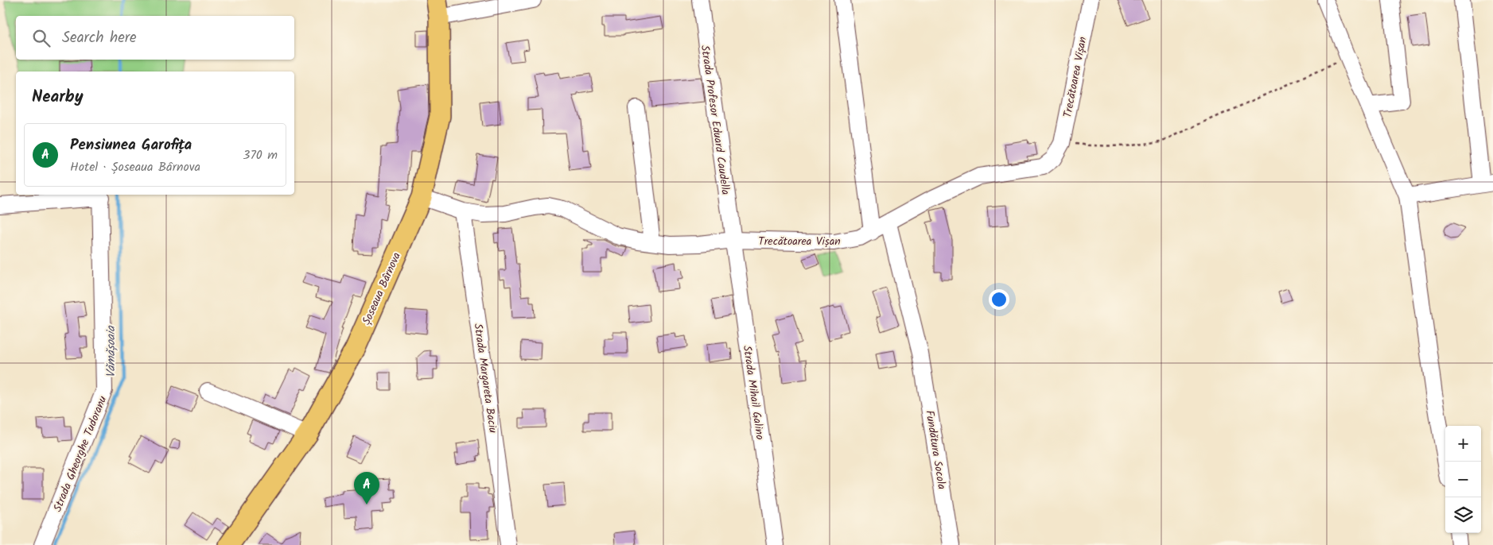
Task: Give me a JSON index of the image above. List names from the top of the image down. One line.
{"streets":{"main road":["Șoseaua Bârnova"],"street":["Trecătoarea Vișan","Strada Profesor Eduard Caudella","Strada Margareta Baciu","Strada Mihail Galino","Fundătura Socola","Strada Gheorghe Tudoranu"]},"crossings":[["Trecătoarea Vișan","Strada Profesor Eduard Caudella"],["Trecătoarea Vișan","Șoseaua Bârnova"],["Trecătoarea Vișan","Strada Margareta Baciu"],["Trecătoarea Vișan","Strada Mihail Galino"],["Trecătoarea Vișan","Fundătura Socola"],["Strada Profesor Eduard Caudella","Strada Mihail Galino"]],"water":["Vămășoaia"],"page":{"search":"Search here","heading":"Nearby","list":[{"mark":"A","name":"Pensiunea Garofița","note":"Hotel · Șoseaua Bârnova","value":"370 m"}],"map_buttons":["+","−"],"pins":"A"}}
